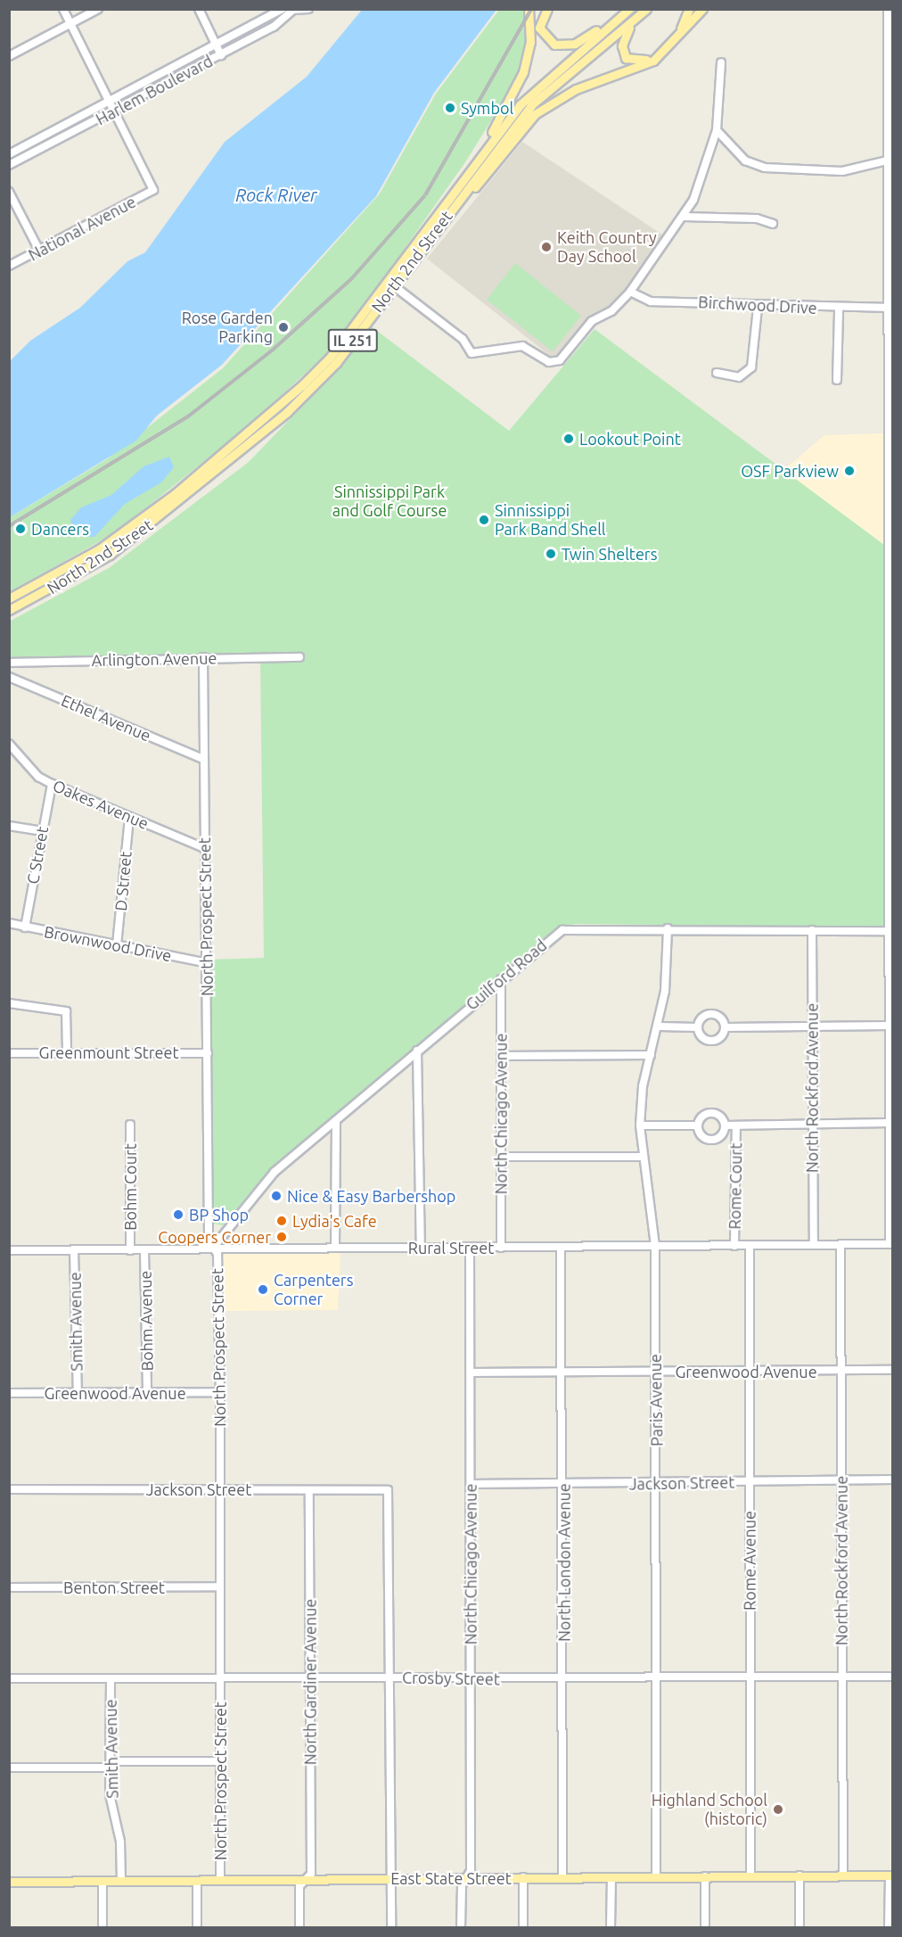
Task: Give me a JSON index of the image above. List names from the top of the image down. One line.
{"streets":{"main road":["North 2nd Street","IL 251","East State Street"],"street":["Harlem Boulevard","National Avenue","Birchwood Drive","Arlington Avenue","Ethel Avenue","Oakes Avenue","C Street","D Street","North Prospect Street","Brownwood Drive","Guilford Road","Greenmount Street","North Rockford Avenue","North Chicago Avenue","Rome Court","Bohm Court","Rural Street","Bohm Avenue","Smith Avenue","Greenwood Avenue","Paris Avenue","Jackson Street","Rome Avenue","North London Avenue","Benton Street","Crosby Street","North Gardiner Avenue"]},"crossings":[["Harlem Boulevard","National Avenue"],["Arlington Avenue","North Prospect Street"],["Ethel Avenue","North Prospect Street"],["Oakes Avenue","C Street"],["Oakes Avenue","D Street"],["Oakes Avenue","North Prospect Street"],["C Street","Brownwood Drive"],["D Street","Brownwood Drive"],["North Prospect Street","Brownwood Drive"],["North Prospect Street","Guilford Road"],["North Prospect Street","Greenmount Street"],["North Prospect Street","Rural Street"],["North Prospect Street","Greenwood Avenue"],["North Prospect Street","Jackson Street"],["North Prospect Street","Benton Street"],["North Prospect Street","Crosby Street"],["North Prospect Street","East State Street"],["Guilford Road","North Rockford Avenue"],["Guilford Road","North Chicago Avenue"],["Guilford Road","Rural Street"],["Guilford Road","Paris Avenue"],["North Rockford Avenue","Rural Street"],["North Rockford Avenue","Greenwood Avenue"],["North Rockford Avenue","Jackson Street"],["North Rockford Avenue","Crosby Street"],["North Rockford Avenue","East State Street"],["North Chicago Avenue","Rural Street"],["North Chicago Avenue","Greenwood Avenue"],["North Chicago Avenue","Jackson Street"],["North Chicago Avenue","Crosby Street"],["North Chicago Avenue","East State Street"],["Rome Court","Rural Street"],["Bohm Court","Rural Street"],["Rural Street","Bohm Avenue"],["Rural Street","Smith Avenue"],["Rural Street","Paris Avenue"],["Rural Street","Rome Avenue"],["Rural Street","North London Avenue"],["Bohm Avenue","Greenwood Avenue"],["Smith Avenue","Greenwood Avenue"],["Smith Avenue","Crosby Street"],["Smith Avenue","East State Street"],["Greenwood Avenue","Paris Avenue"],["Greenwood Avenue","Rome Avenue"],["Greenwood Avenue","North London Avenue"],["Paris Avenue","Jackson Street"],["Paris Avenue","Crosby Street"],["Paris Avenue","East State Street"],["Jackson Street","Rome Avenue"],["Jackson Street","North London Avenue"],["Jackson Street","Crosby Street"],["Jackson Street","North Gardiner Avenue"],["Rome Avenue","Crosby Street"],["Rome Avenue","East State Street"],["North London Avenue","Crosby Street"],["North London Avenue","East State Street"],["Crosby Street","North Gardiner Avenue"],["North Gardiner Avenue","East State Street"]],"water":["Rock River"],"parks":["Sinnissippi Park and Golf Course"],"places":["Symbol","Keith Country Day School","Rose Garden Parking","Lookout Point","OSF Parkview","Sinnissippi Park Band Shell","Dancers","Twin Shelters","Nice & Easy Barbershop","BP Shop","Lydia's Cafe","Coopers Corner","Carpenters Corner","Highland School (historic)"]}
